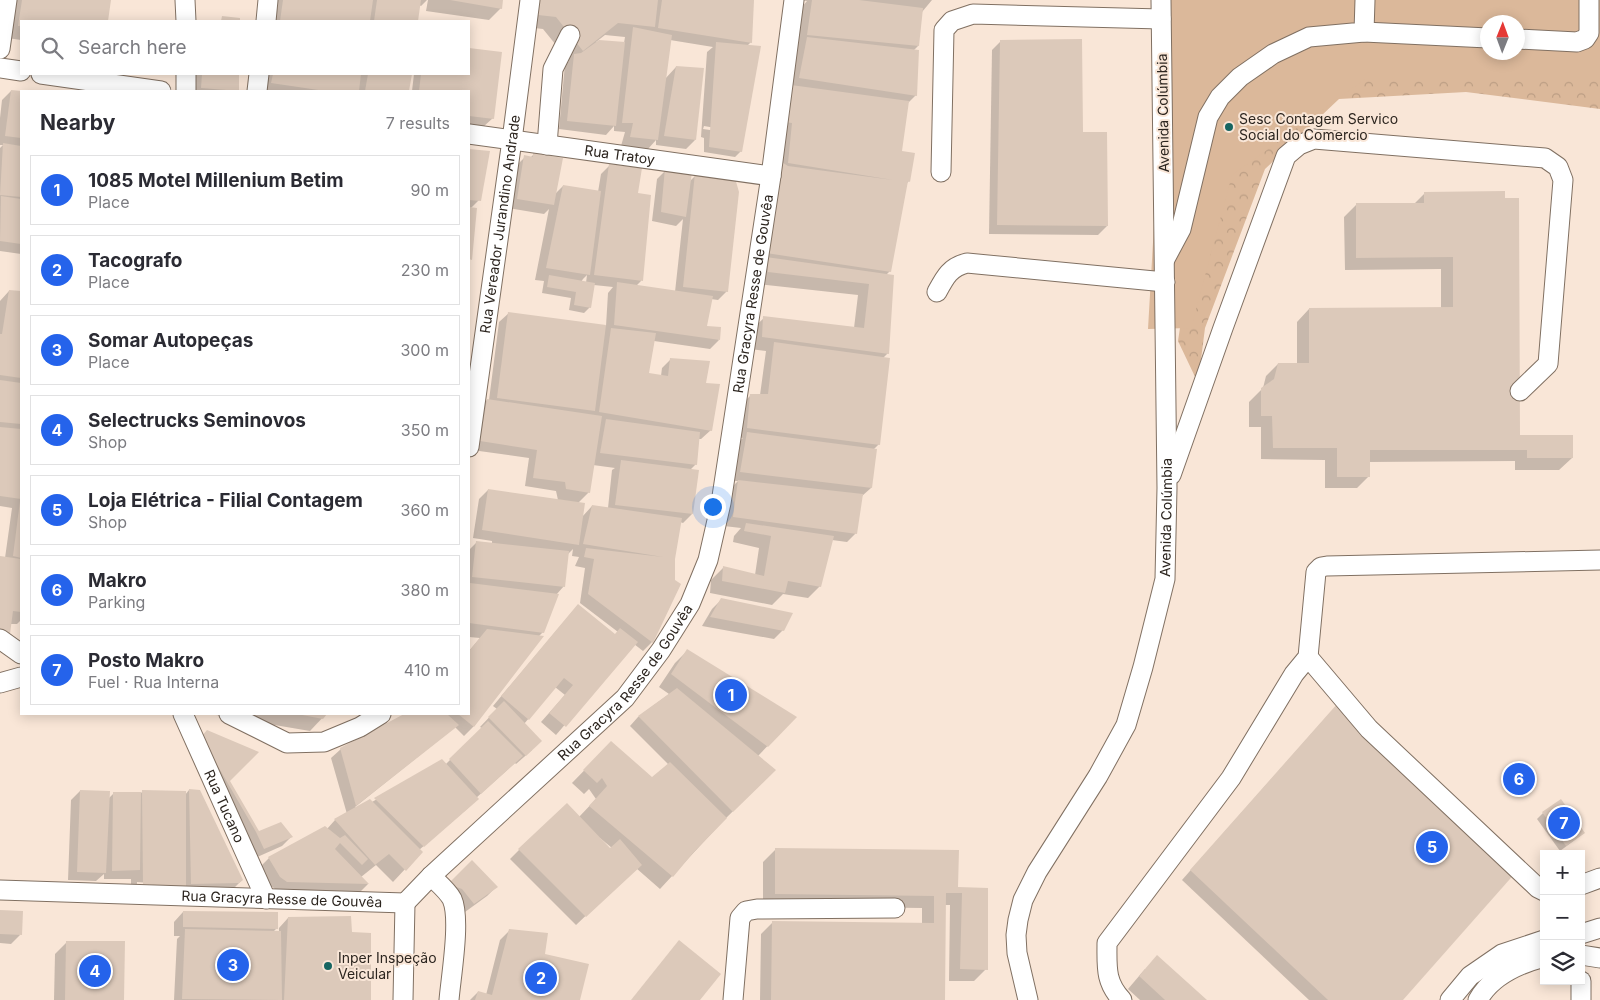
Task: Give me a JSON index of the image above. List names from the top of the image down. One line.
{"streets":{"street":["Avenida Colúmbia","Rua Tratoy","Rua Vereador Jurandino Andrade","Rua Gracyra Resse de Gouvêa","Rua Tucano"]},"crossings":[["Rua Tratoy","Rua Vereador Jurandino Andrade"],["Rua Tratoy","Rua Gracyra Resse de Gouvêa"],["Rua Gracyra Resse de Gouvêa","Rua Tucano"]],"places":["Sesc Contagem Servico Social do Comercio","Inper Inspeção Veicular"],"north":"top","page":{"search":"Search here","heading":["Nearby","7 results"],"list":[{"mark":"1","name":"1085 Motel Millenium Betim","note":"Place","value":"90 m"},{"mark":"2","name":"Tacografo","note":"Place","value":"230 m"},{"mark":"3","name":"Somar Autopeças","note":"Place","value":"300 m"},{"mark":"4","name":"Selectrucks Seminovos","note":"Shop","value":"350 m"},{"mark":"5","name":"Loja Elétrica - Filial Contagem","note":"Shop","value":"360 m"},{"mark":"6","name":"Makro","note":"Parking","value":"380 m"},{"mark":"7","name":"Posto Makro","note":"Fuel · Rua Interna","value":"410 m"}],"pins":["1","6","7","5","3","4","2"],"map_buttons":["+","−"]}}
